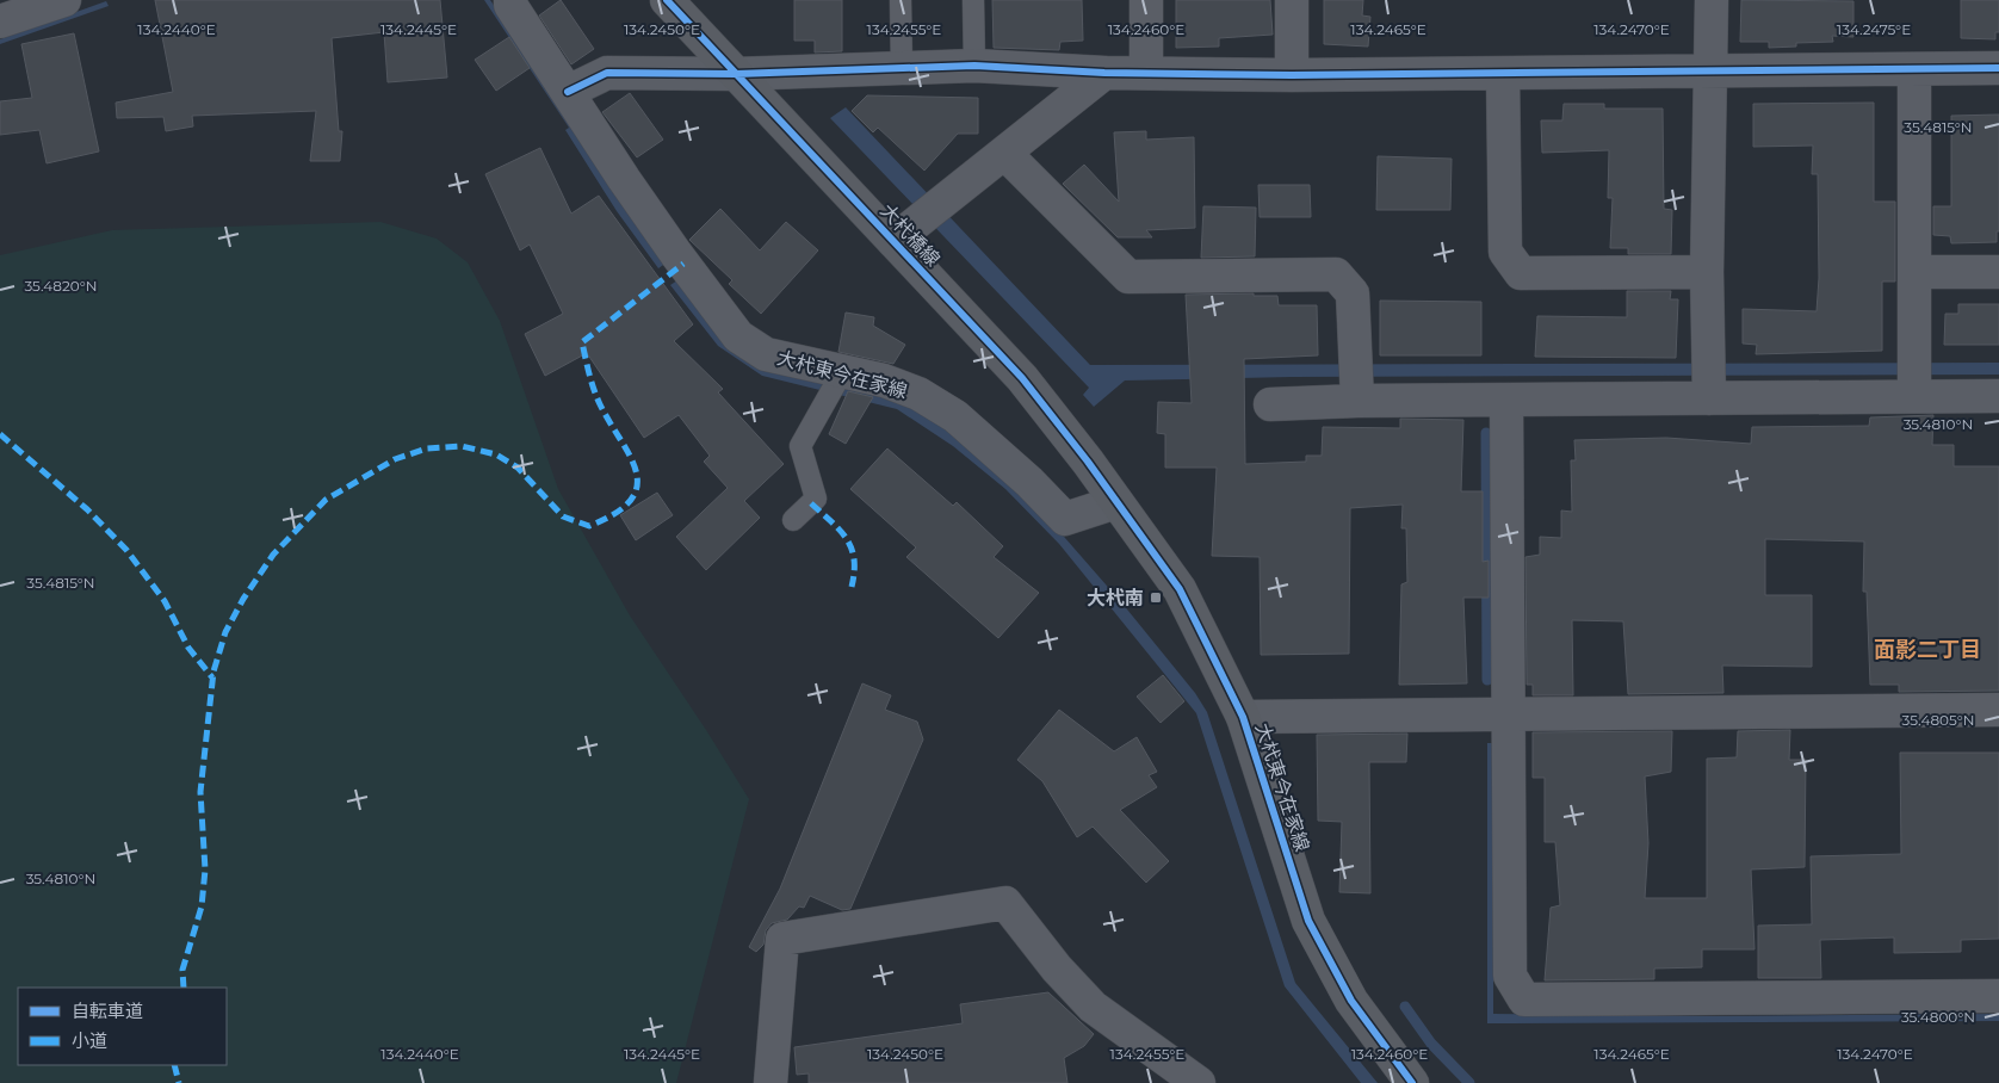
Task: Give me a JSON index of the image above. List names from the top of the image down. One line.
{"streets":{"street":["大杙橋線","大杙東今在家線"]},"crossings":[["大杙橋線","大杙東今在家線"]],"districts":["面影二丁目"],"places":{"transit":["大杙南"]},"legend":["自転車道","小道"],"coordinates":["134.2440°E","134.2445°E","134.2450°E","134.2455°E","134.2460°E","134.2465°E","134.2470°E","134.2475°E","35.4815°N","35.4820°N","35.4810°N","35.4805°N","35.4800°N"]}
